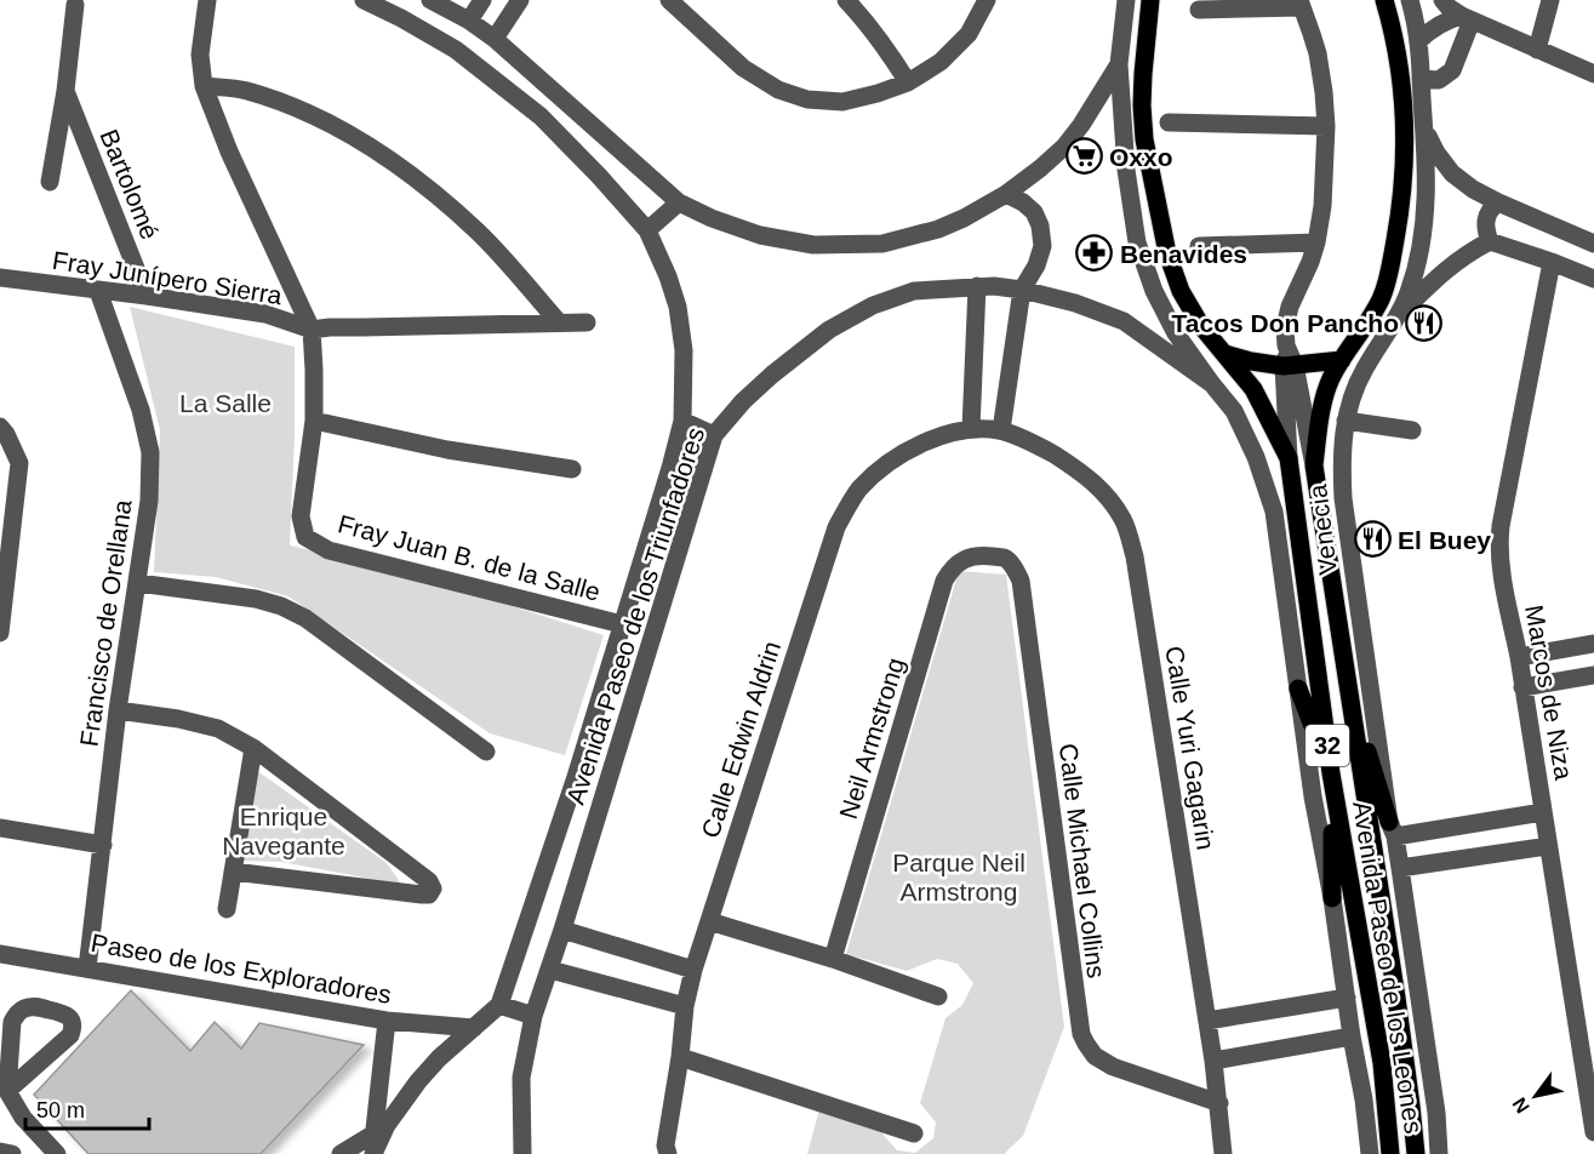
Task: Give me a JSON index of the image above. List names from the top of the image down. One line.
{"streets":{"main road":["32","Avenida Paseo de los Leones"],"street":["Bartolomé","Fray Junípero Sierra","Venecia","Fray Juan B. de la Salle","Avenida Paseo de los Triunfadores","Francisco de Orellana","Marcos de Niza","Neil Armstrong","Calle Edwin Aldrin","Calle Yuri Gagarin","Calle Michael Collins","Paseo de los Exploradores"]},"crossings":[["Bartolomé","Fray Junípero Sierra"],["Fray Junípero Sierra","Francisco de Orellana"],["Fray Juan B. de la Salle","Avenida Paseo de los Triunfadores"],["Avenida Paseo de los Triunfadores","Paseo de los Exploradores"],["Francisco de Orellana","Paseo de los Exploradores"],["Neil Armstrong","Calle Michael Collins"],["Calle Edwin Aldrin","Calle Yuri Gagarin"],["Calle Yuri Gagarin","Calle Michael Collins"]],"parks":["La Salle","Enrique Navegante","Parque Neil Armstrong"],"places":{"supermarket":["Oxxo"],"pharmacy":["Benavides"],"restaurant":["Tacos Don Pancho","El Buey"]},"scale_bar":"50 m","north":"bottom left"}
